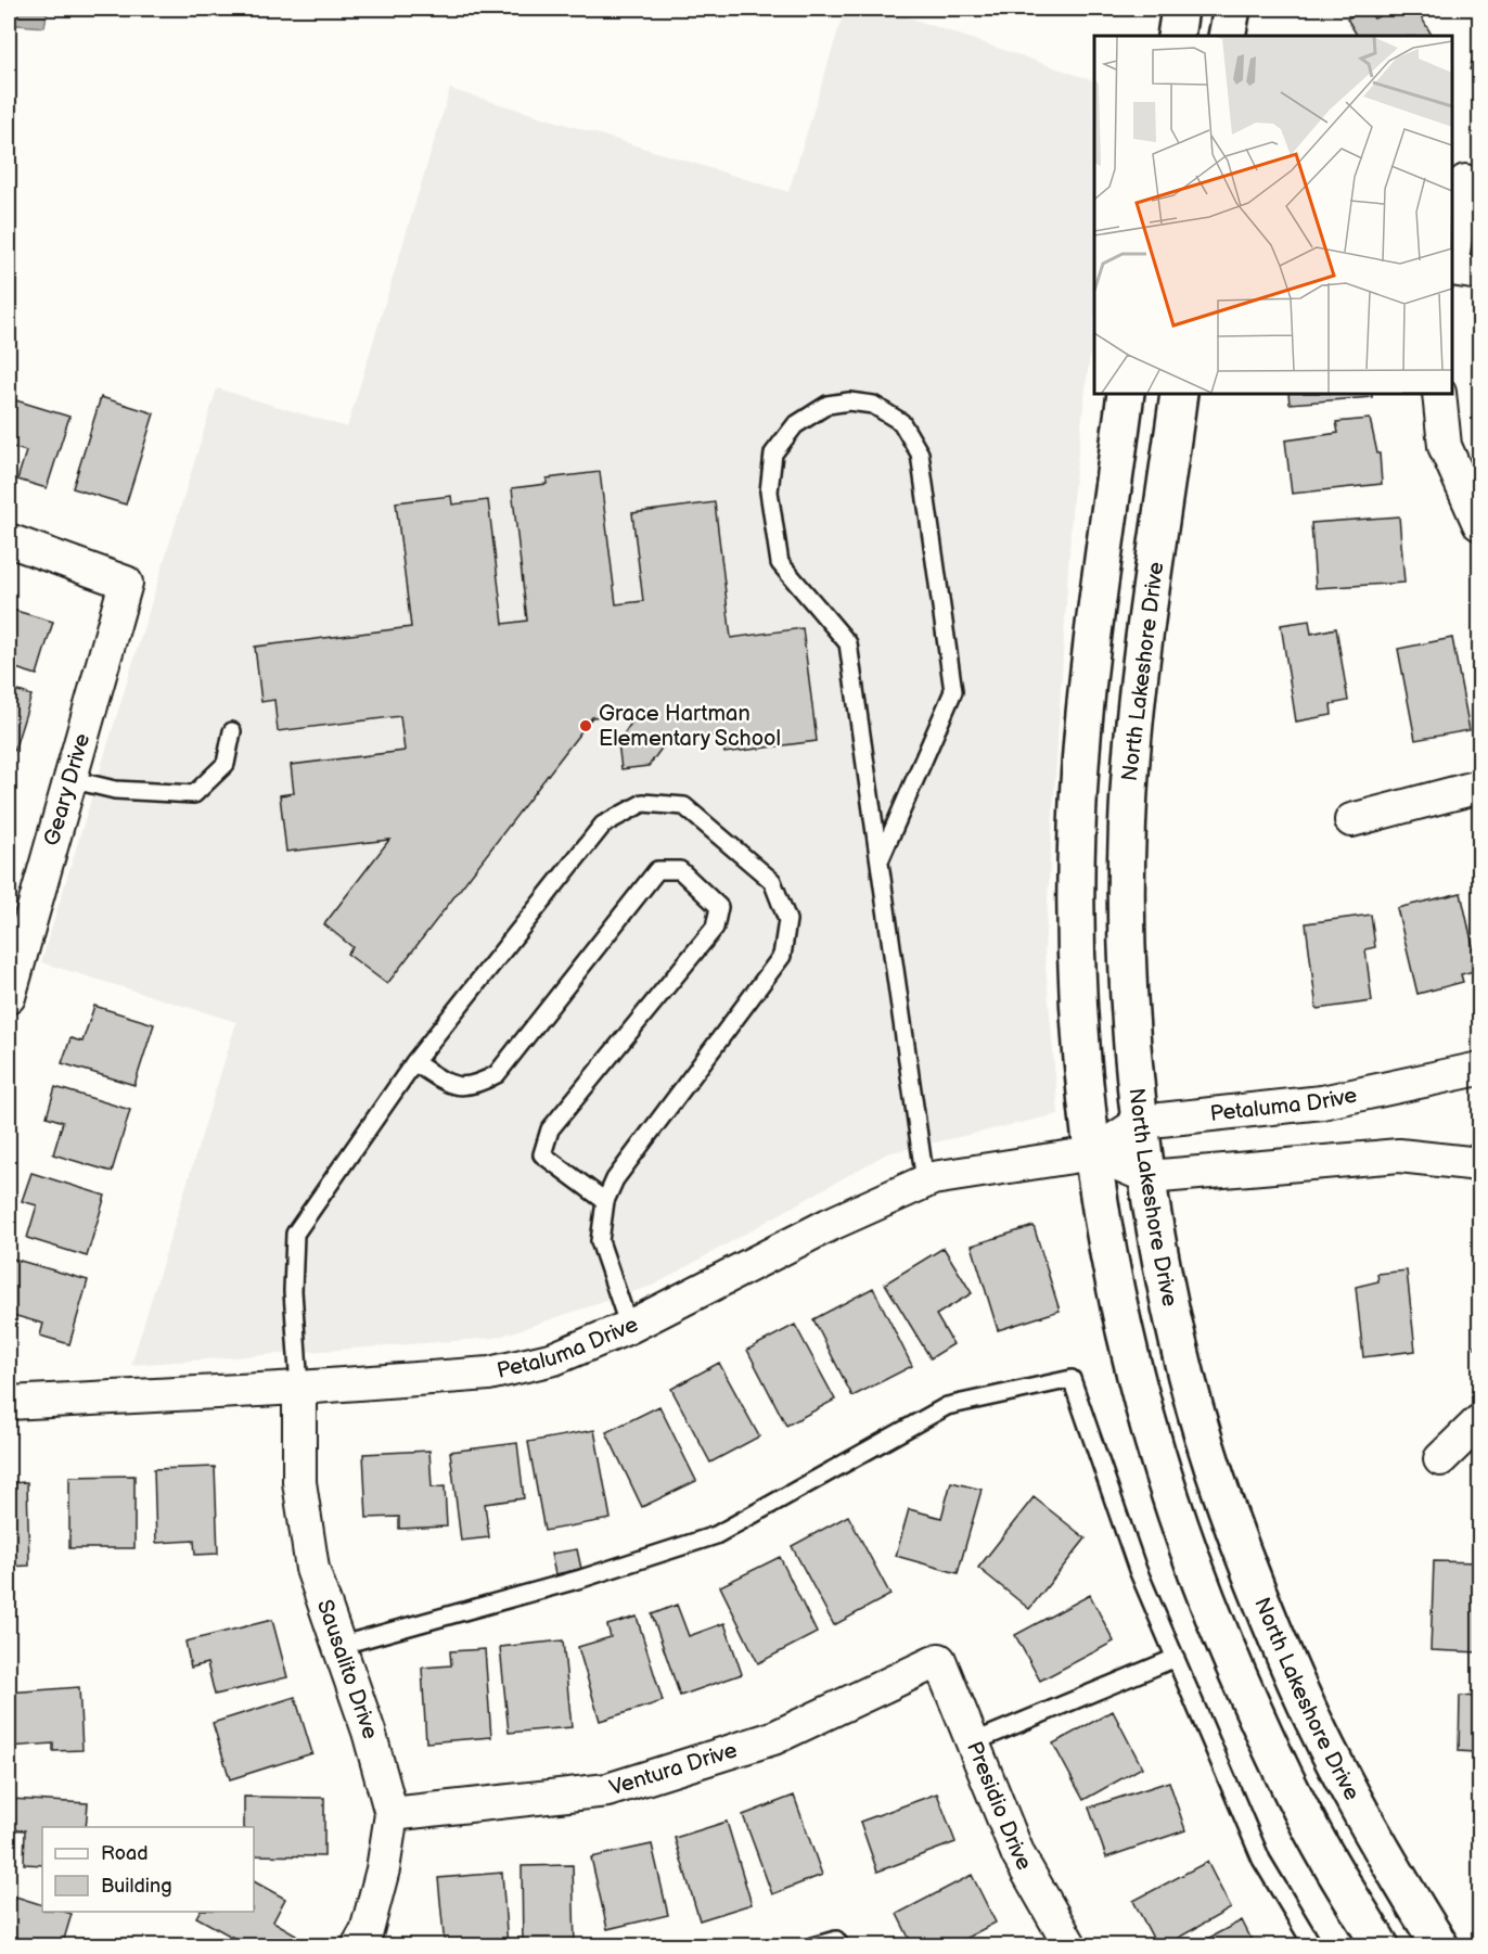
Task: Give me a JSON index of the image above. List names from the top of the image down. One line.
{"streets":{"main road":["North Lakeshore Drive"],"street":["Geary Drive","Petaluma Drive","Sausalito Drive","Ventura Drive","Presidio Drive"]},"crossings":[["North Lakeshore Drive","Petaluma Drive"],["Petaluma Drive","Sausalito Drive"],["Sausalito Drive","Ventura Drive"],["Ventura Drive","Presidio Drive"]],"places":["Grace Hartman Elementary School"],"legend":["Road","Building"]}
